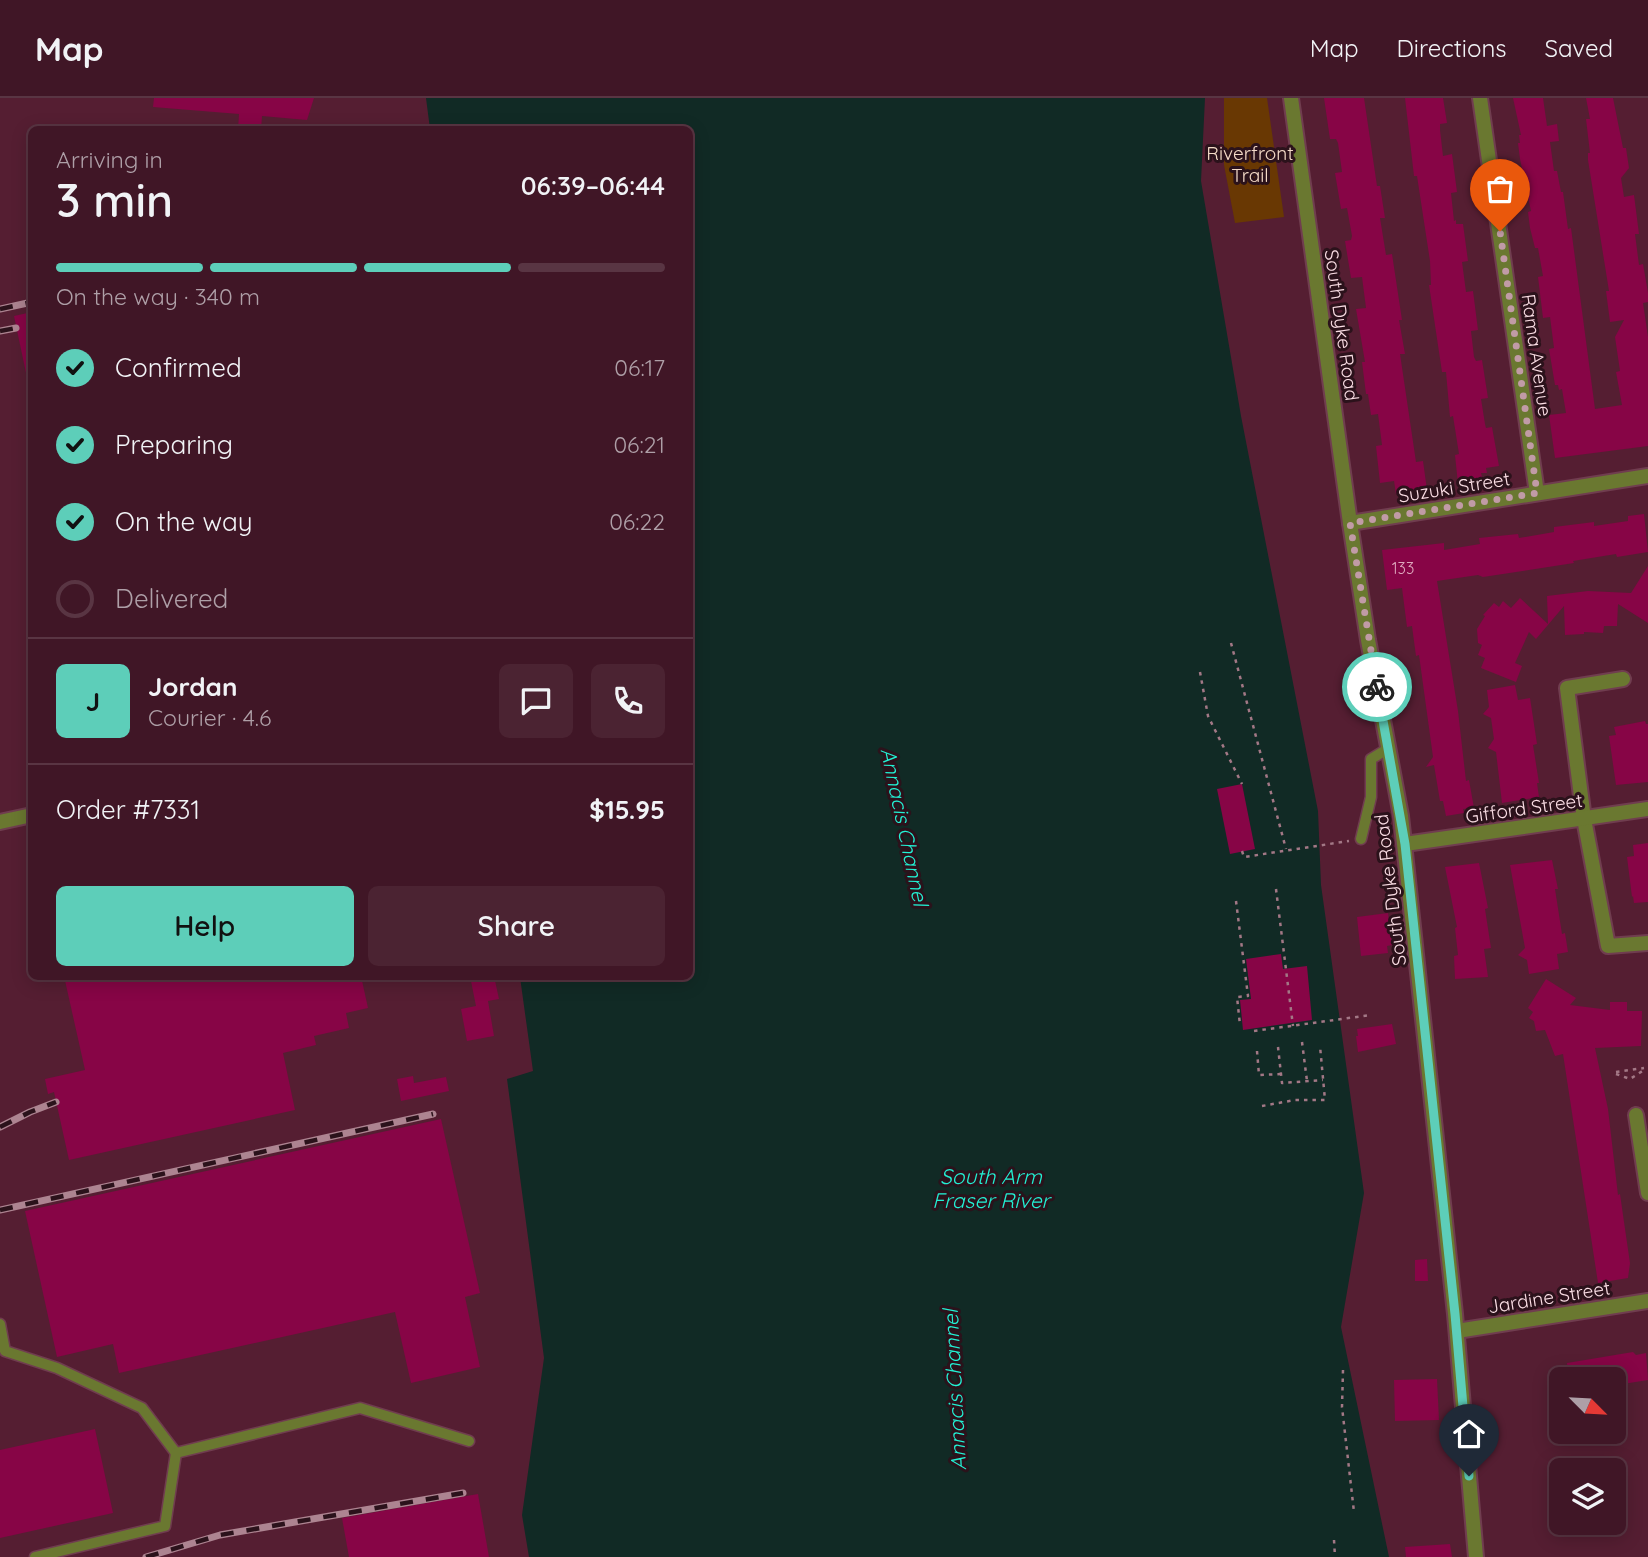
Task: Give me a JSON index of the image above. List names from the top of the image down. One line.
{"streets":{"street":["South Dyke Road","Rama Avenue","Suzuki Street","Gifford Street","Jardine Street"]},"crossings":[["South Dyke Road","Suzuki Street"],["South Dyke Road","Gifford Street"],["South Dyke Road","Jardine Street"],["Rama Avenue","Suzuki Street"]],"water":["Annacis Channel","South Arm Fraser River"],"parks":["Riverfront Trail"],"house_numbers":["133"],"north":"bottom right","page":{"header":"Map","nav":["Map","Directions","Saved"],"heading":["3 min","Arriving in","06:39–06:44"],"panel":["Jordan","Courier · 4.6","Order #7331","$15.95"],"bar":"On the way · 340 m","list":[["Confirmed","06:17"],["Preparing","06:21"],["On the way","06:22"],"Delivered"],"round":"J","buttons":["Help","Share"]}}
